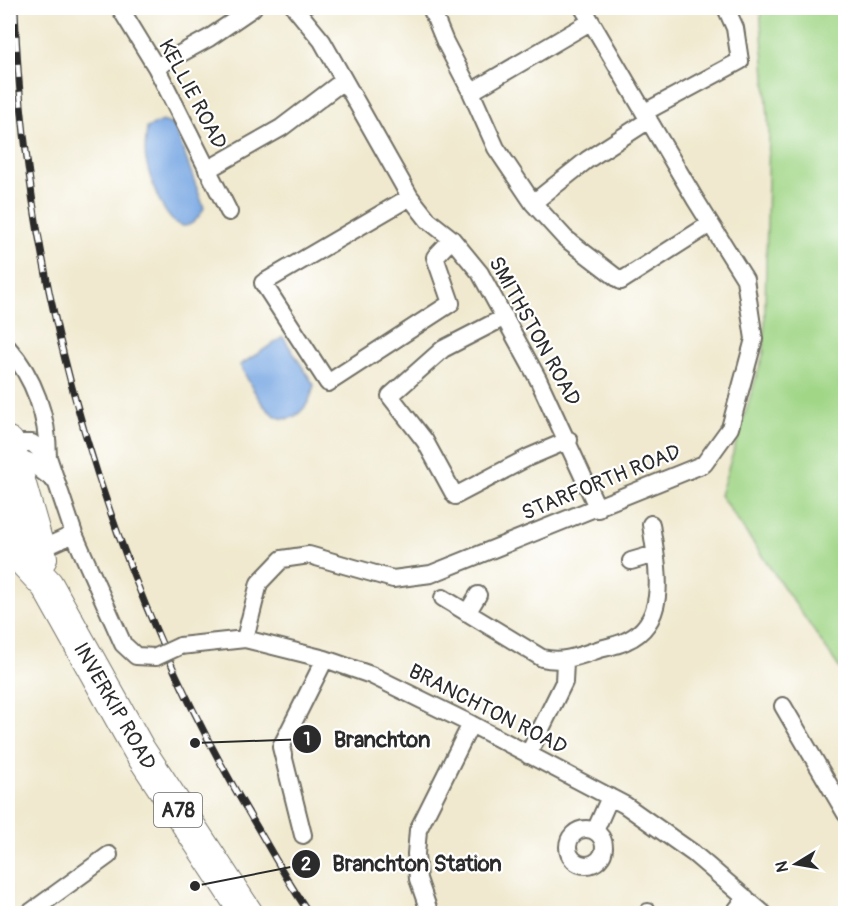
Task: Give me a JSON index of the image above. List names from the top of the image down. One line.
{"streets":{"highway":["INVERKIP ROAD","A78"],"street":["KELLIE ROAD","SMITHSTON ROAD","STARFORTH ROAD","BRANCHTON ROAD"]},"crossings":[["KELLIE ROAD","SMITHSTON ROAD"],["SMITHSTON ROAD","STARFORTH ROAD"],["STARFORTH ROAD","BRANCHTON ROAD"]],"places":["Branchton","Branchton Station"],"north":"left"}
